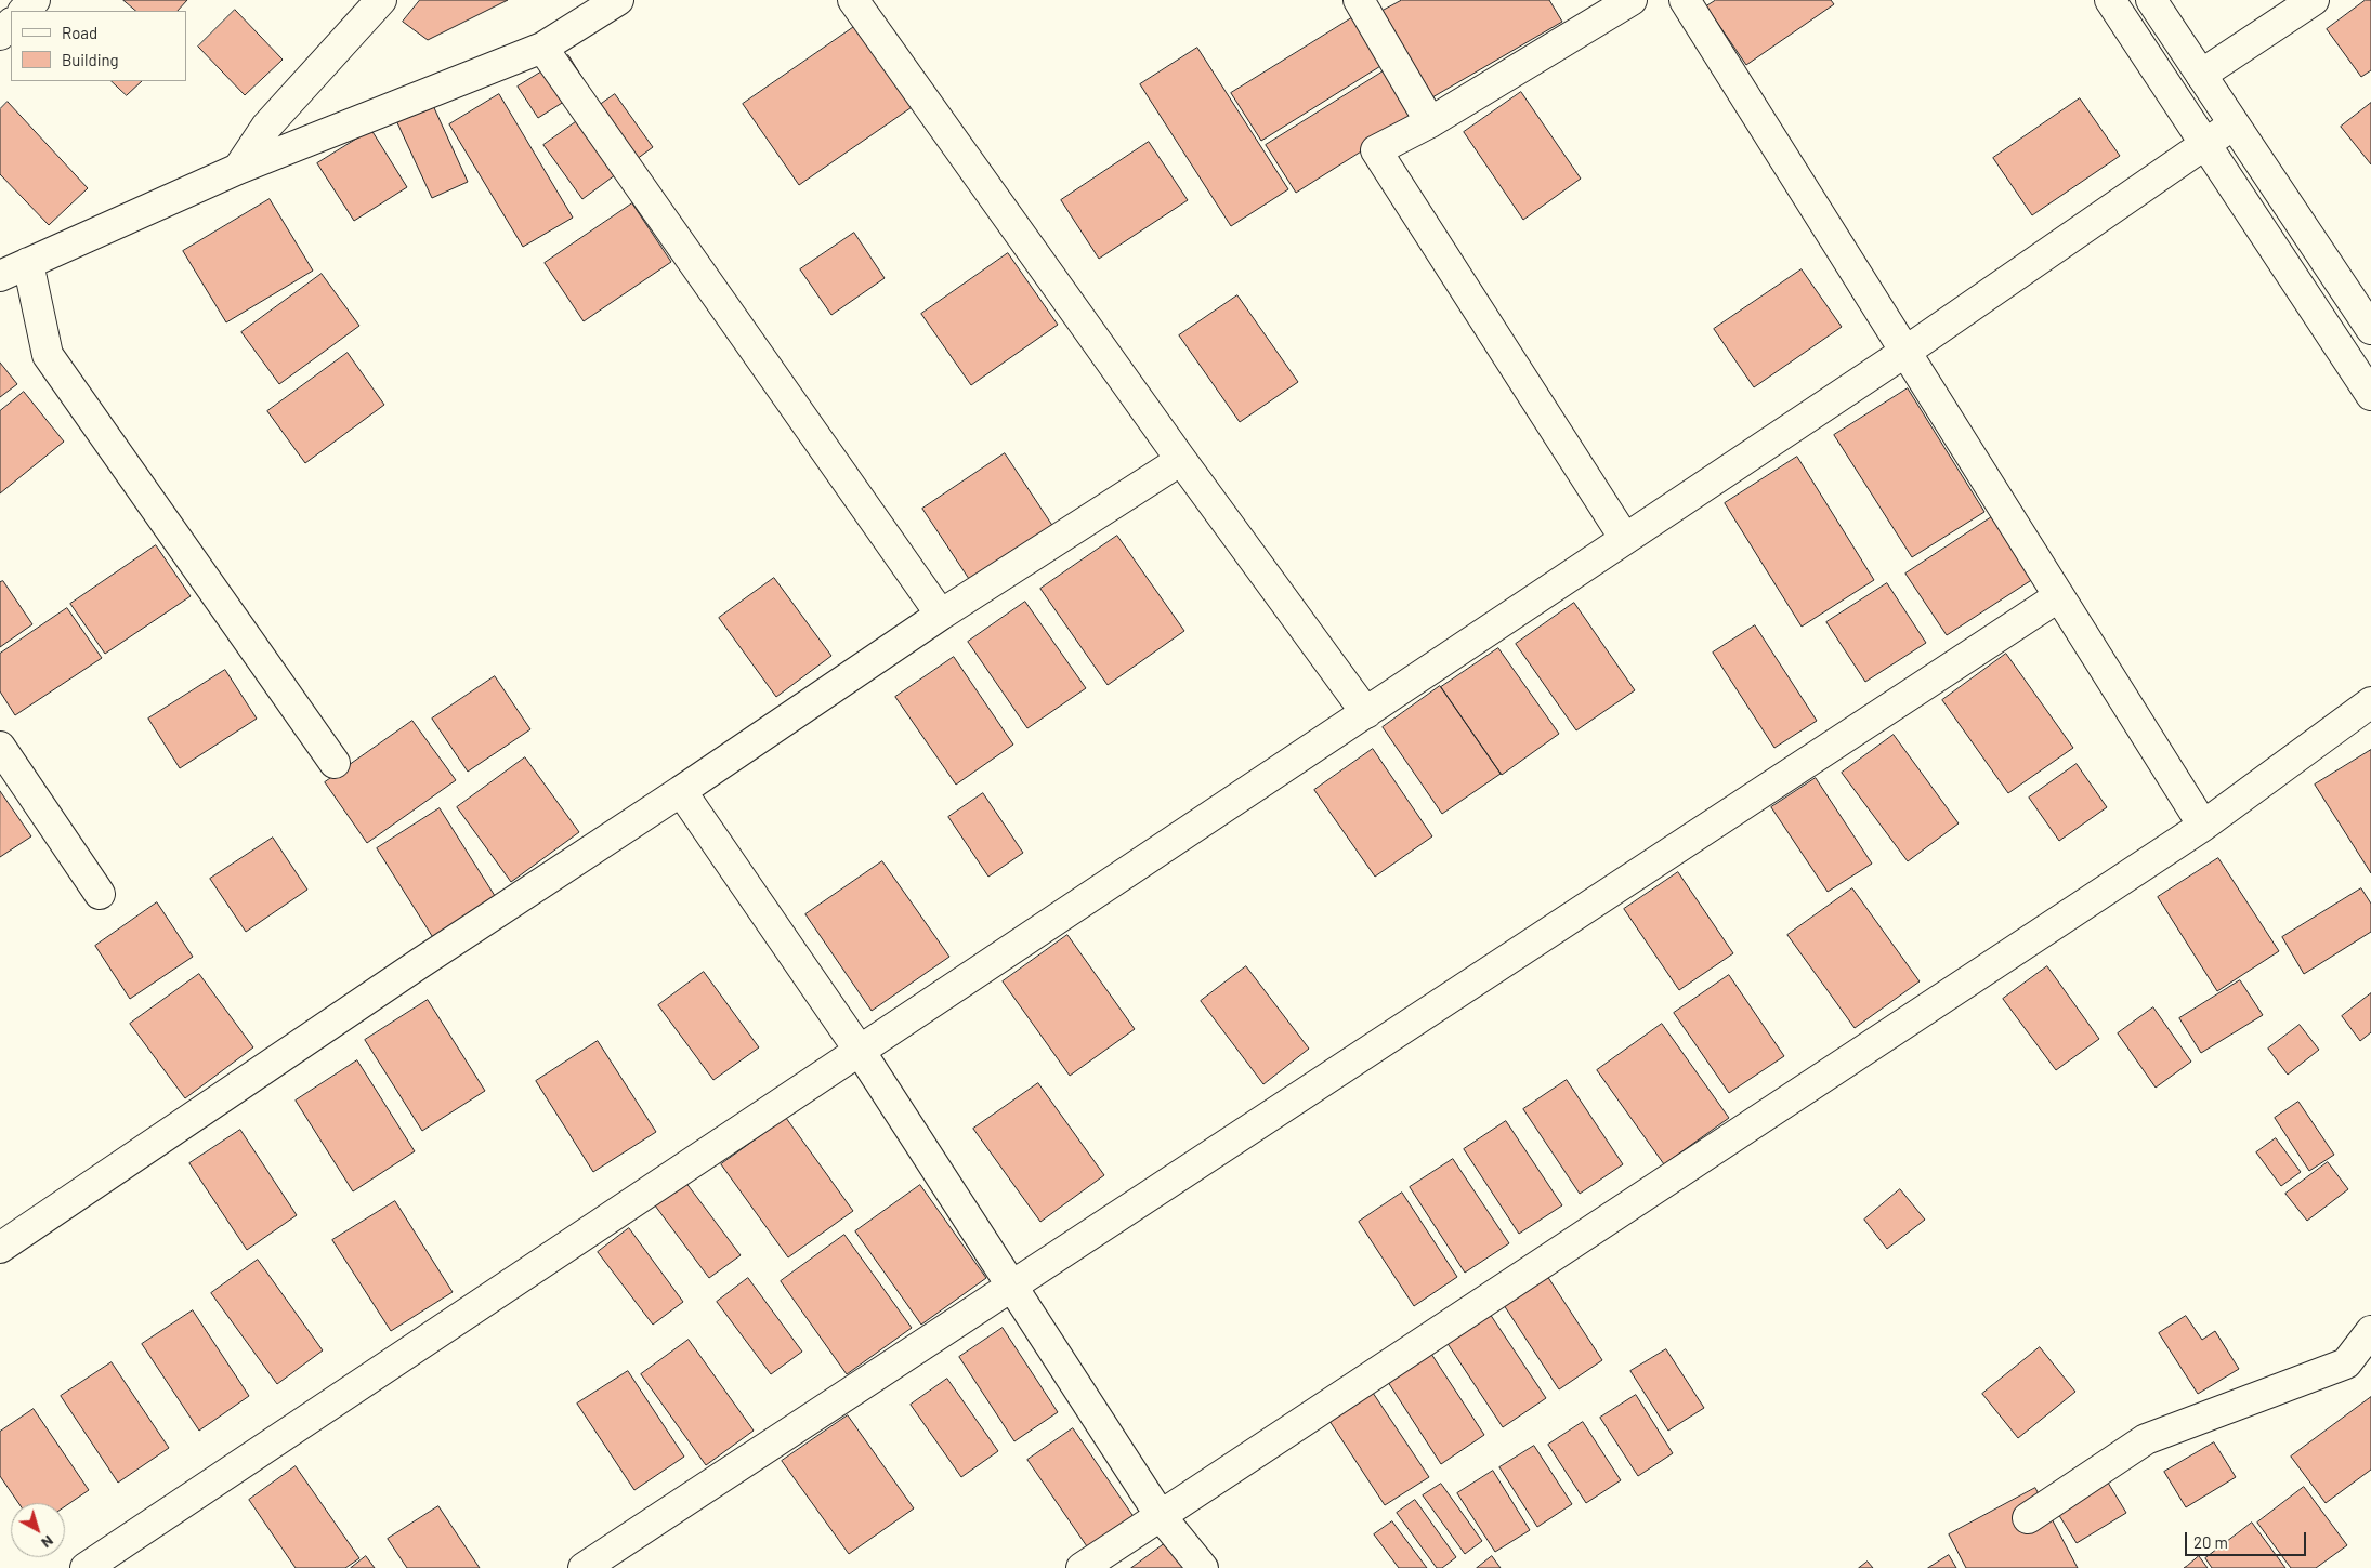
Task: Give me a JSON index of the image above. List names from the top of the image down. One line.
{"legend":["Road","Building"],"scale_bar":"20 m","north":"bottom right"}
